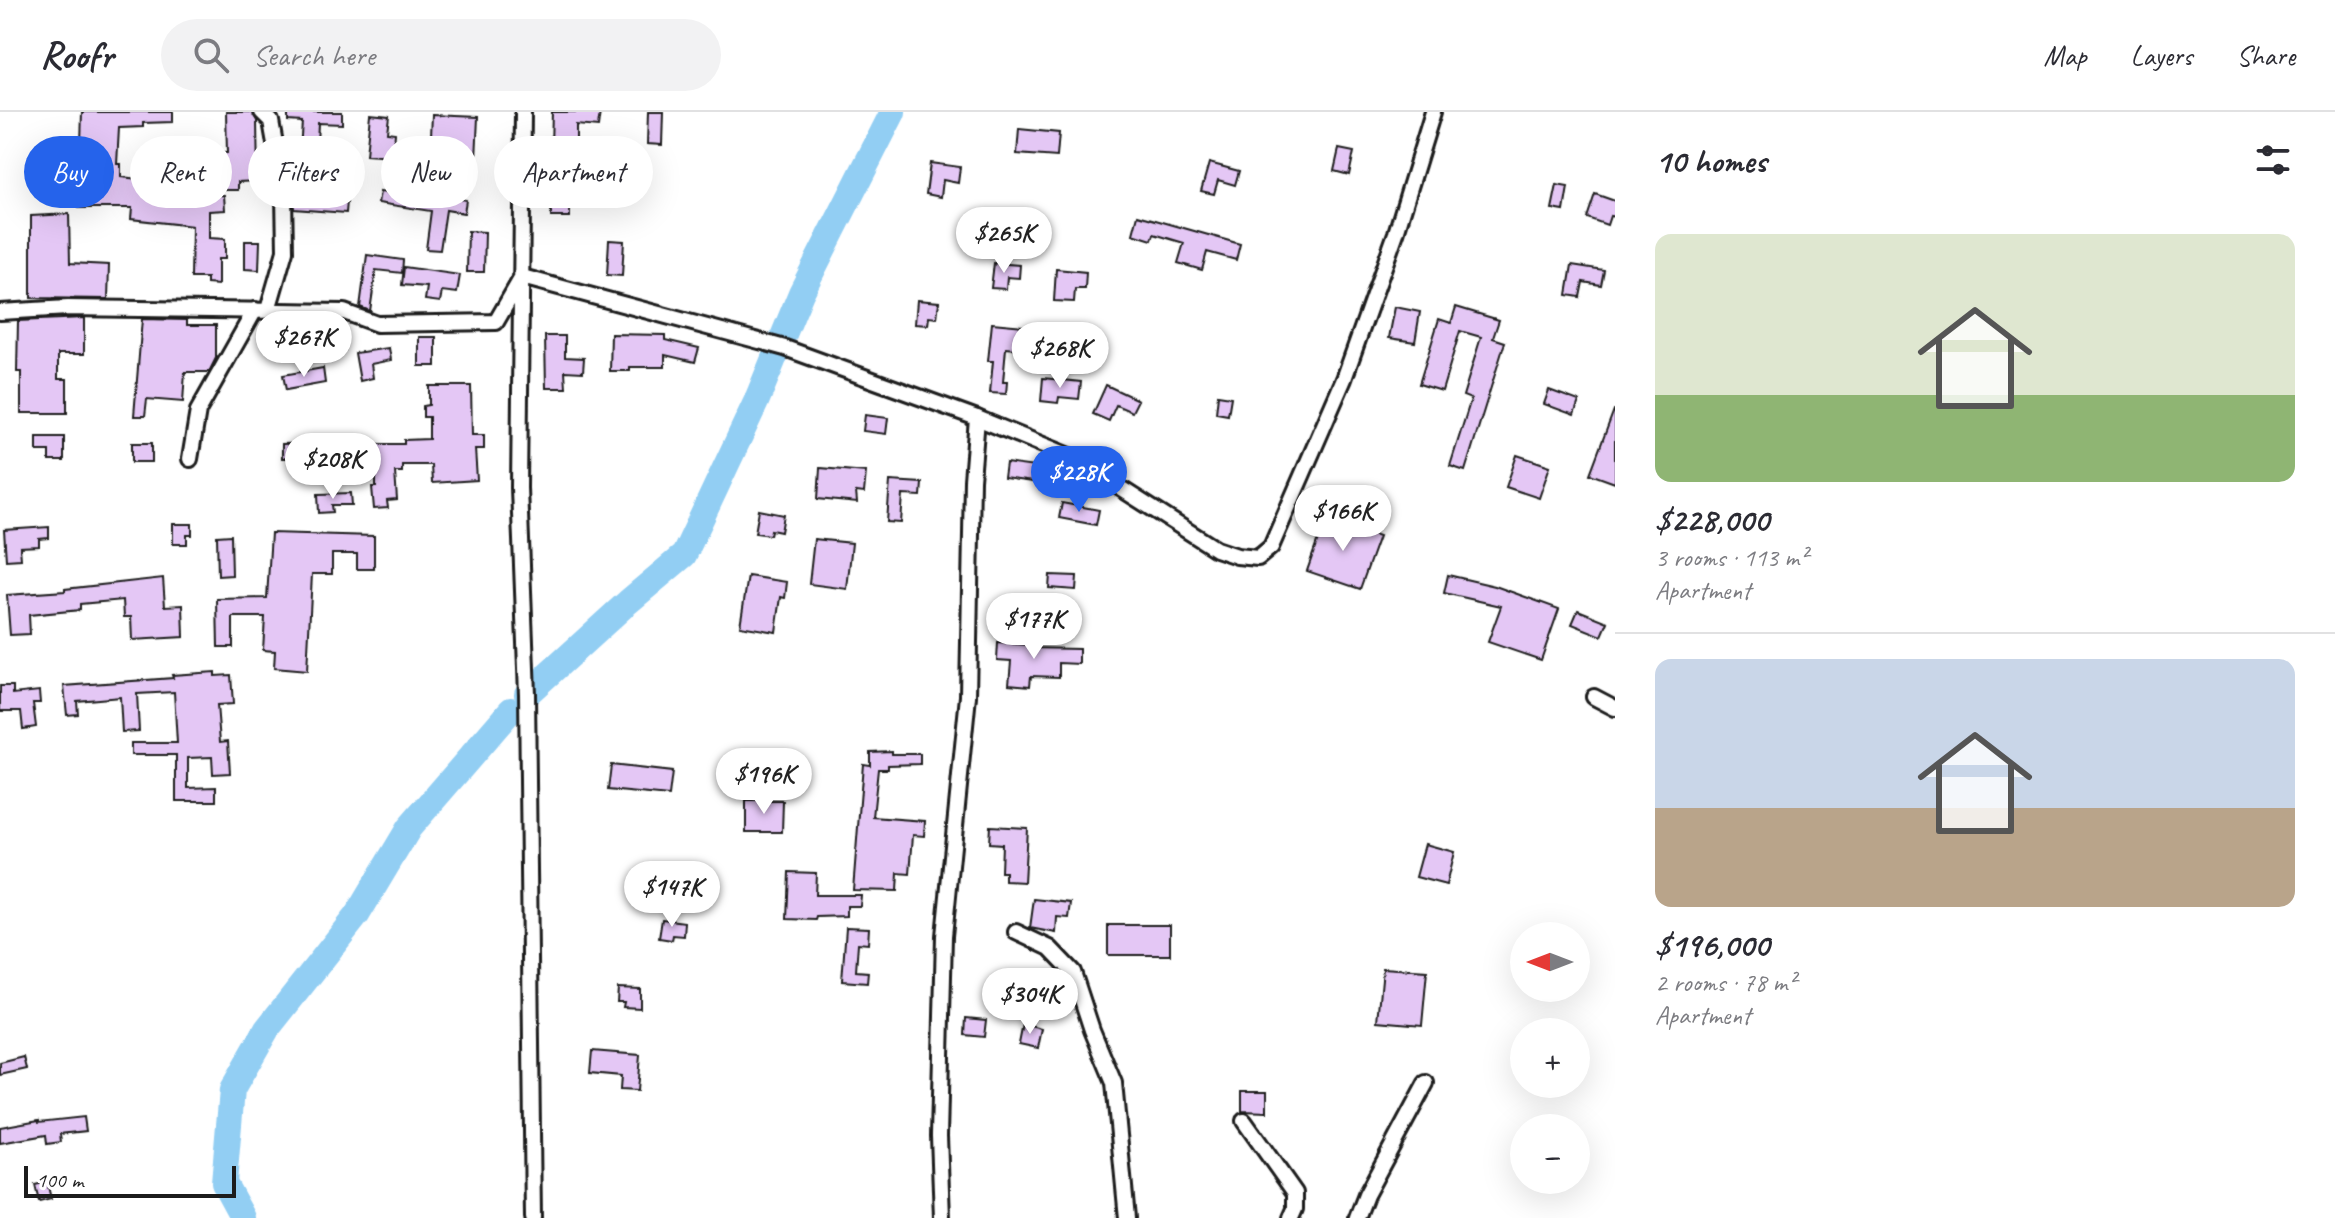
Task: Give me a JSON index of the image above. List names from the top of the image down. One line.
{"scale_bar":"100 m","north":"left","page":{"header":"Roofr","search":"Search here","nav":["Map","Layers","Share"],"heading":"10 homes","chip":["Buy","Rent","Filters","New","Apartment"],"price":["$265K","$267K","$268K","$208K","$228K","$166K","$177K","$196K","$147K","$304K"],"list":[{"name":"$228,000","note":"3 rooms · 113 m² · Apartment"},{"name":"$196,000","note":"2 rooms · 78 m² · Apartment"}],"map_buttons":["+","−"],"scale":"100 m"}}
